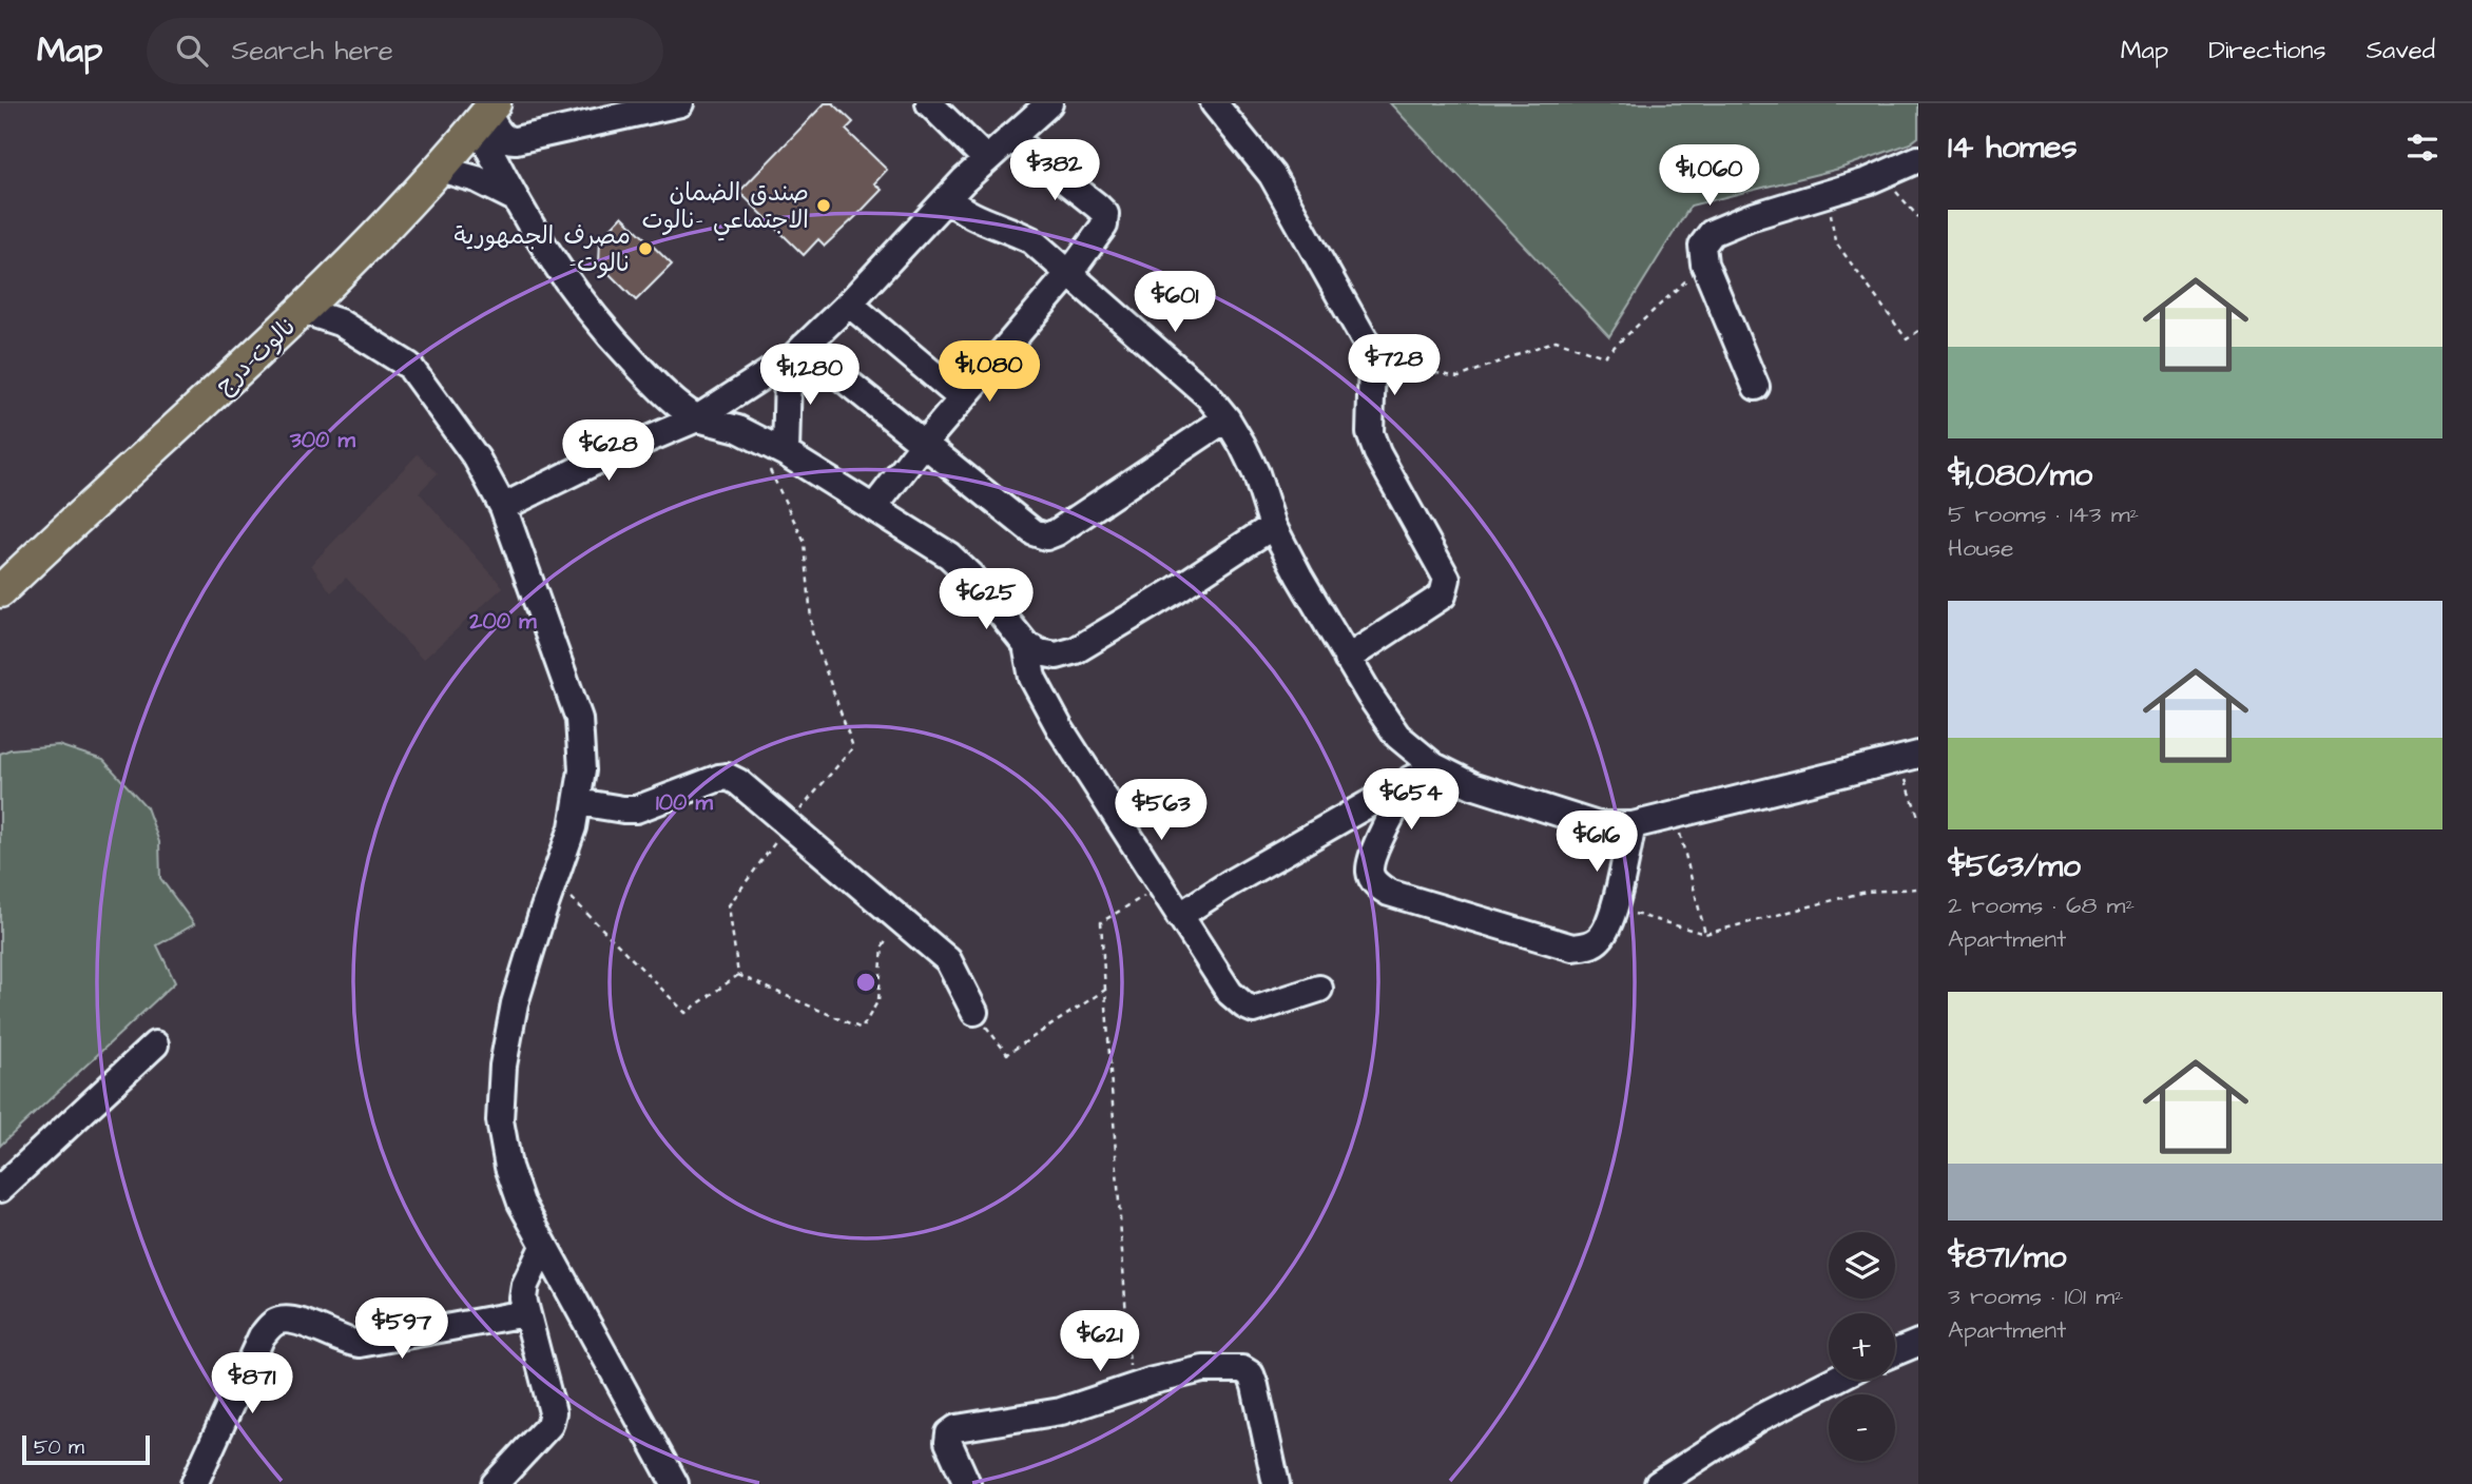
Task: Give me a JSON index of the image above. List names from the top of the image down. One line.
{"streets":{"main road":["نالوت-درج"]},"places":["صندق الضمان الاجتماعي -نالوت","مصرف الجمهورية -نالوت"],"scale_bar":"50 m","page":{"header":"Map","search":"Search here","nav":["Map","Directions","Saved"],"heading":"14 homes","price":["$382","$1,060","$601","$728","$1,080","$1,280","$628","$625","$654","$563","$616","$597","$621","$871"],"list":[{"name":"$1,080/mo","note":"5 rooms · 143 m² · House"},{"name":"$563/mo","note":"2 rooms · 68 m² · Apartment"},{"name":"$871/mo","note":"3 rooms · 101 m² · Apartment"}],"map_buttons":["+","−"],"scale":"50 m"},"rings":["300 m","200 m","100 m"]}
